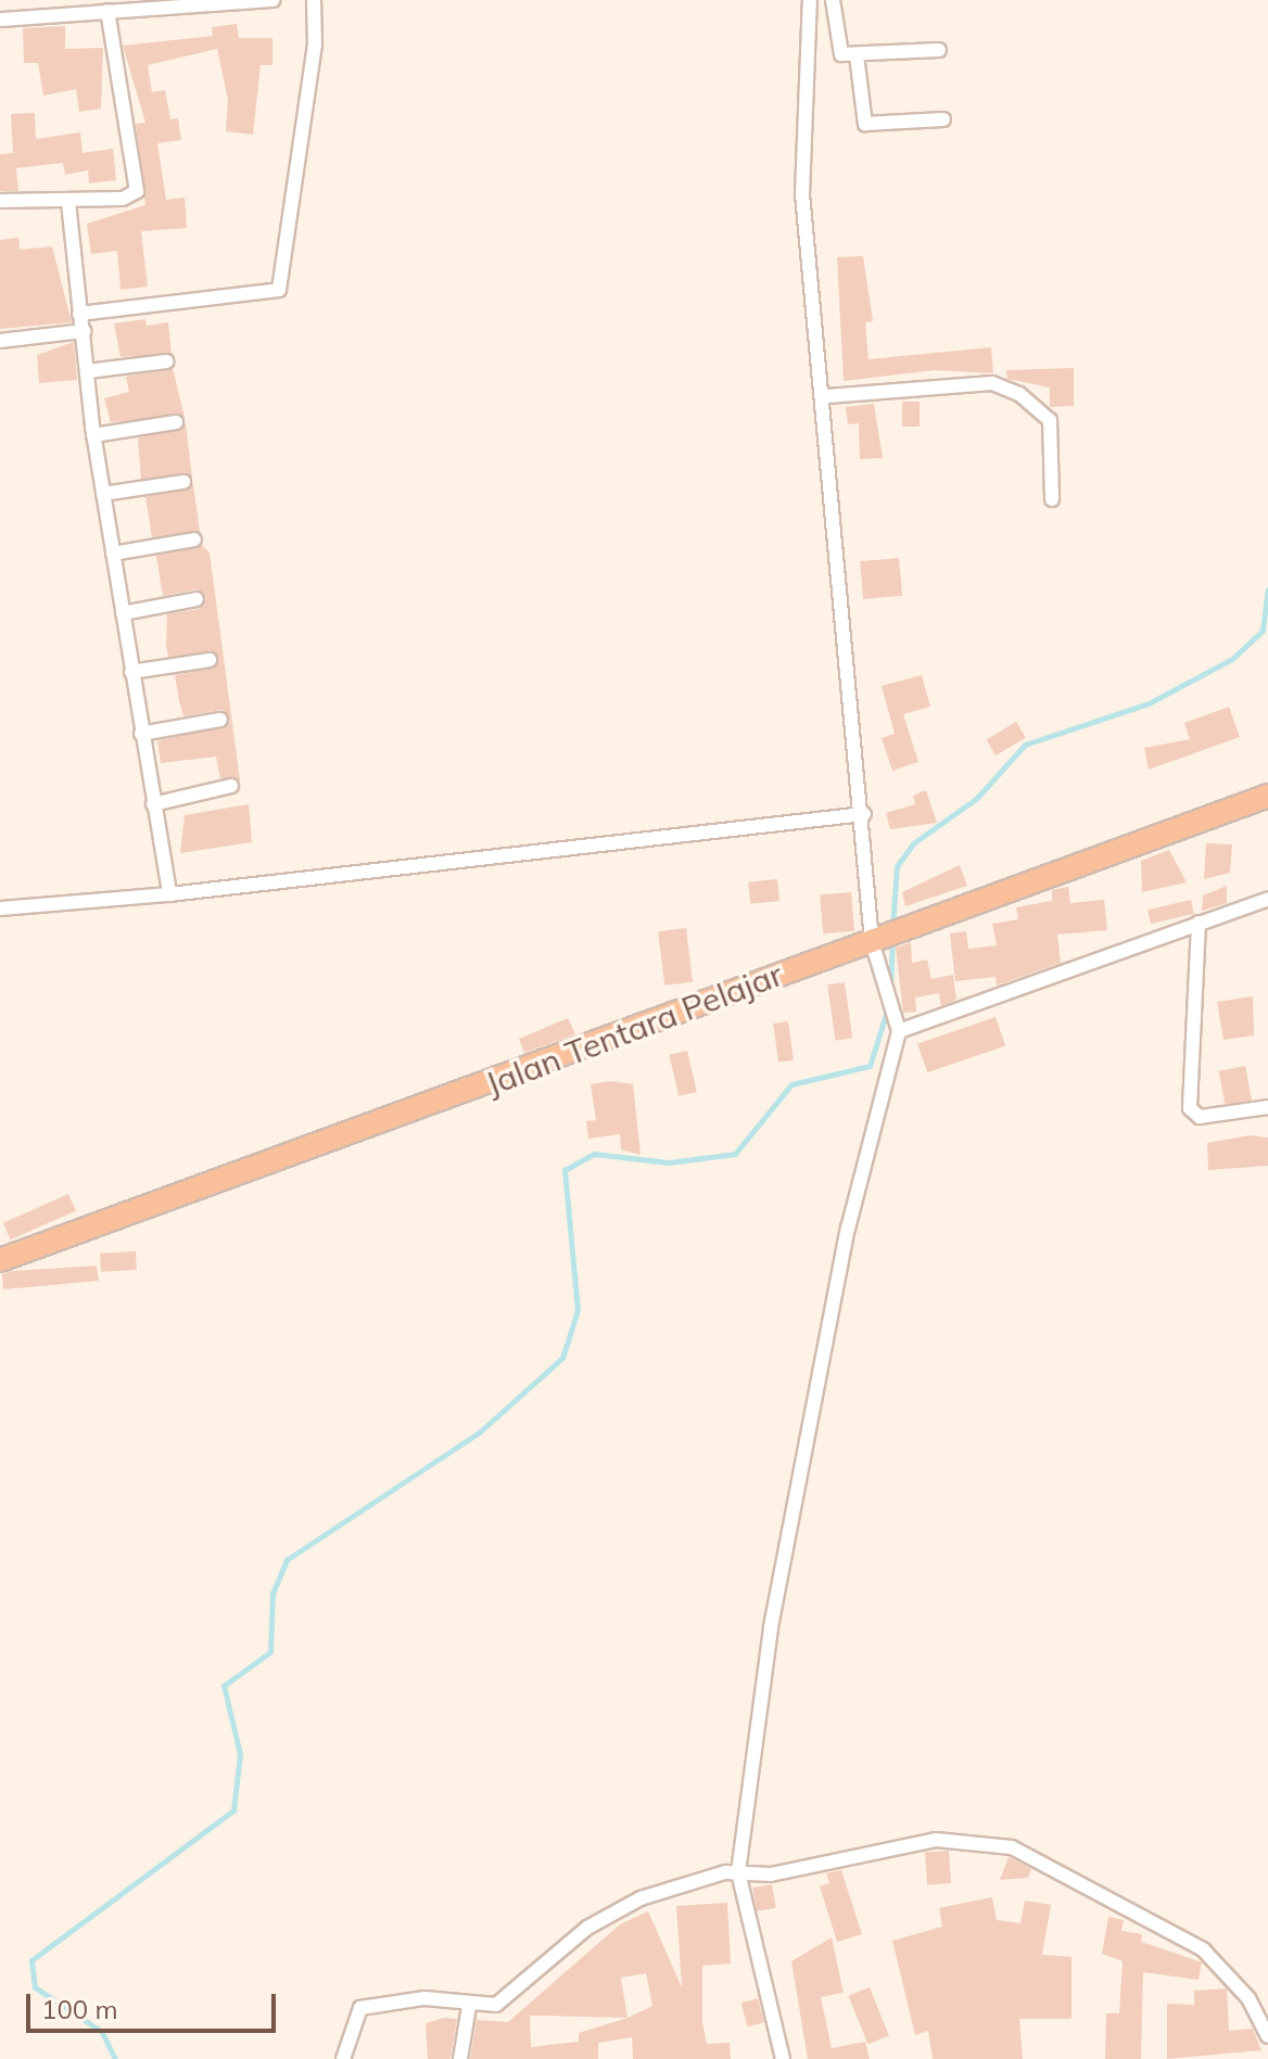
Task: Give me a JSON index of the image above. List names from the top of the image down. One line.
{"streets":{"highway":["Jalan Tentara Pelajar"]},"scale_bar":"100 m"}
